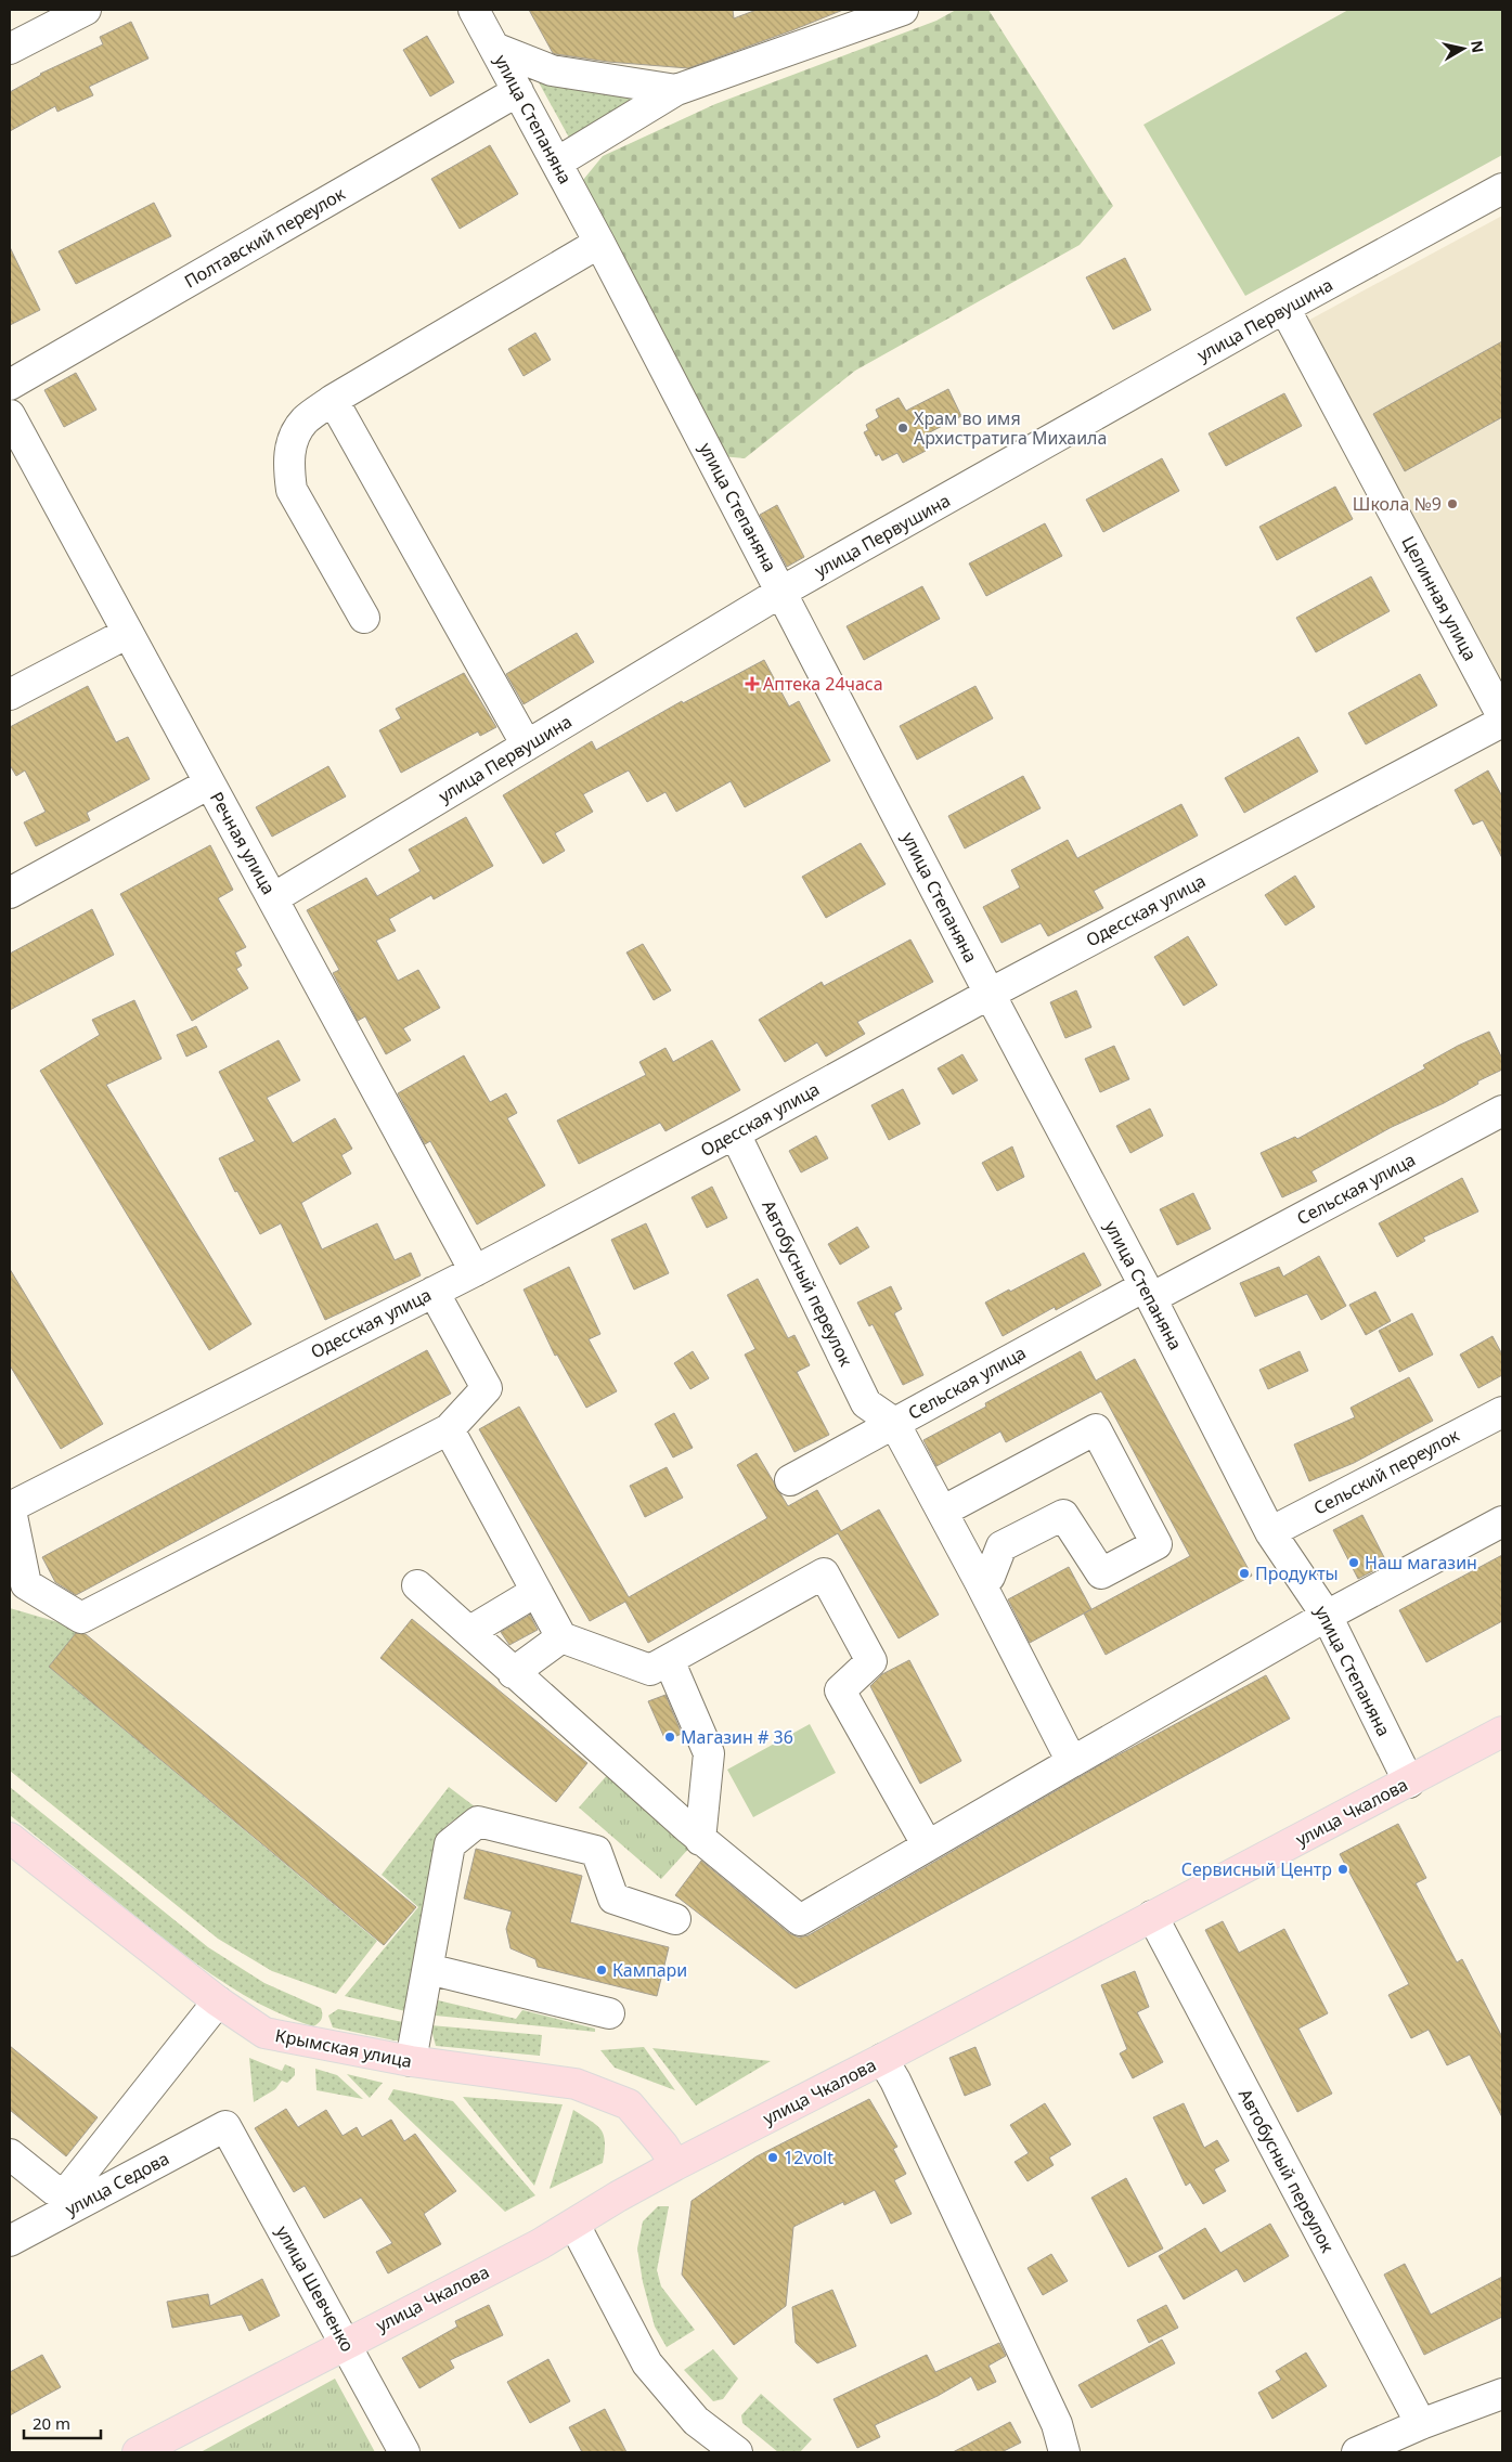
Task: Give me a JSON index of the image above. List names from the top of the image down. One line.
{"streets":{"main road":["улица Чкалова","Крымская улица"],"street":["улица Степаняна","Полтавский переулок","улица Первушина","Целинная улица","Речная улица","Одесская улица","Сельская улица","Автобусный переулок","Сельский переулок","улица Седова","улица Шевченко"]},"crossings":[["улица Степаняна","Полтавский переулок"],["улица Степаняна","улица Первушина"],["улица Степаняна","Одесская улица"],["улица Степаняна","Сельская улица"],["улица Степаняна","Сельский переулок"],["улица Степаняна","улица Чкалова"],["улица Первушина","Целинная улица"],["улица Первушина","Речная улица"],["Речная улица","Одесская улица"],["Одесская улица","Автобусный переулок"],["Сельская улица","Автобусный переулок"],["Автобусный переулок","улица Чкалова"],["улица Чкалова","Крымская улица"],["улица Чкалова","улица Шевченко"],["улица Седова","улица Шевченко"]],"places":{"other":["Храм во имя Архистратига Михаила","Школа №9","Наш магазин","Продукты","Магазин # 36","Сервисный Центр","Кампари","12volt"],"health":["Аптека 24часа"]},"scale_bar":"20 m","north":"right"}
